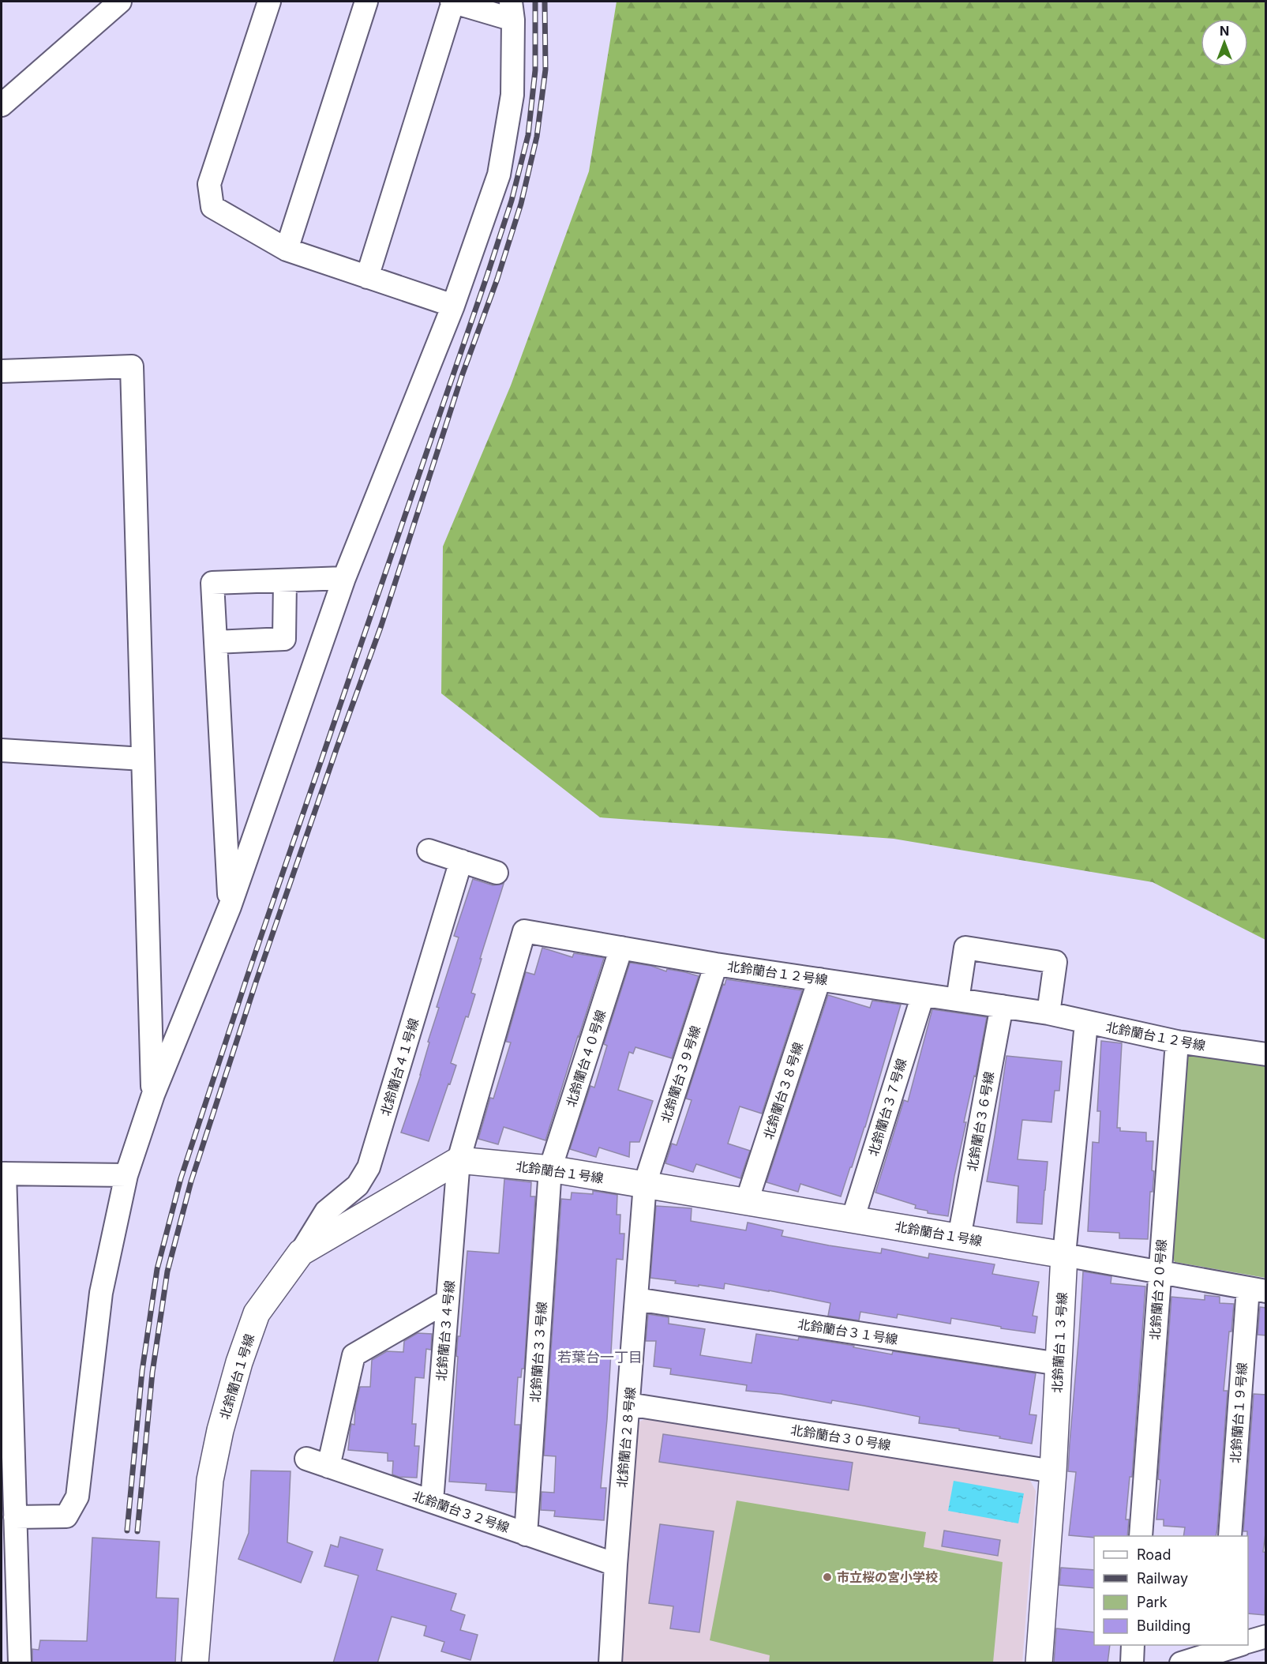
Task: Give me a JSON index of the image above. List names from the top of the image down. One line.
{"streets":{"street":["北鈴蘭台１２号線","北鈴蘭台４０号線","北鈴蘭台４１号線","北鈴蘭台３９号線","北鈴蘭台３８号線","北鈴蘭台３７号線","北鈴蘭台３６号線","北鈴蘭台１号線","北鈴蘭台２０号線","北鈴蘭台３４号線","北鈴蘭台３１号線","北鈴蘭台１３号線","北鈴蘭台３３号線","北鈴蘭台１９号線","北鈴蘭台２８号線","北鈴蘭台３０号線","北鈴蘭台３２号線"]},"crossings":[["北鈴蘭台１２号線","北鈴蘭台４０号線"],["北鈴蘭台１２号線","北鈴蘭台３９号線"],["北鈴蘭台１２号線","北鈴蘭台３８号線"],["北鈴蘭台１２号線","北鈴蘭台３７号線"],["北鈴蘭台１２号線","北鈴蘭台３６号線"],["北鈴蘭台１２号線","北鈴蘭台１号線"],["北鈴蘭台１２号線","北鈴蘭台２０号線"],["北鈴蘭台１２号線","北鈴蘭台３４号線"],["北鈴蘭台１２号線","北鈴蘭台１３号線"],["北鈴蘭台４０号線","北鈴蘭台１号線"],["北鈴蘭台４０号線","北鈴蘭台３３号線"],["北鈴蘭台４１号線","北鈴蘭台１号線"],["北鈴蘭台３９号線","北鈴蘭台１号線"],["北鈴蘭台３９号線","北鈴蘭台２８号線"],["北鈴蘭台３８号線","北鈴蘭台１号線"],["北鈴蘭台３７号線","北鈴蘭台１号線"],["北鈴蘭台３６号線","北鈴蘭台１号線"],["北鈴蘭台１号線","北鈴蘭台２０号線"],["北鈴蘭台１号線","北鈴蘭台３４号線"],["北鈴蘭台１号線","北鈴蘭台１３号線"],["北鈴蘭台１号線","北鈴蘭台３３号線"],["北鈴蘭台１号線","北鈴蘭台１９号線"],["北鈴蘭台１号線","北鈴蘭台２８号線"],["北鈴蘭台３４号線","北鈴蘭台３２号線"],["北鈴蘭台３１号線","北鈴蘭台１３号線"],["北鈴蘭台３１号線","北鈴蘭台２８号線"],["北鈴蘭台１３号線","北鈴蘭台３０号線"],["北鈴蘭台３３号線","北鈴蘭台３２号線"],["北鈴蘭台２８号線","北鈴蘭台３０号線"],["北鈴蘭台２８号線","北鈴蘭台３２号線"]],"districts":["若葉台一丁目"],"places":["市立桜の宮小学校"],"legend":["Road","Railway","Park","Building"],"north":"top"}
